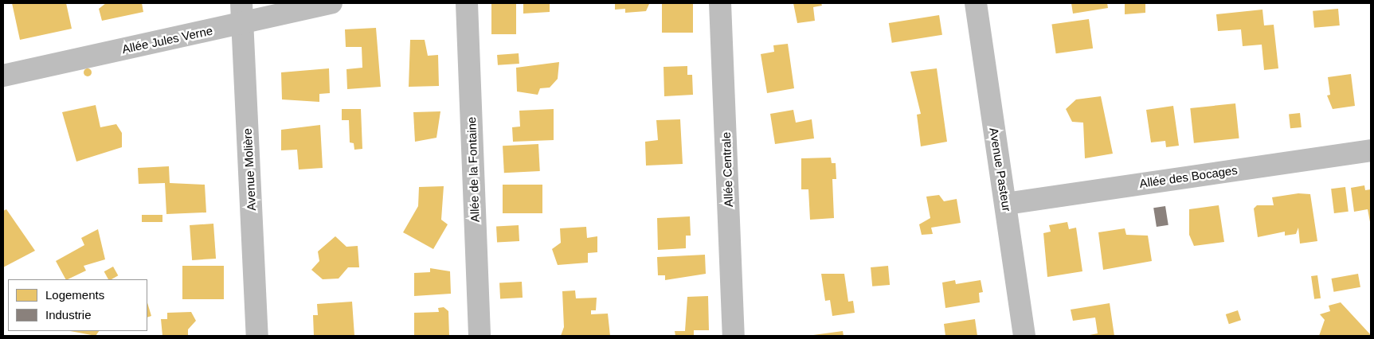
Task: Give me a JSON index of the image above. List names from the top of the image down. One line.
{"streets":{"street":["Allée Jules Verne","Avenue Molière","Allée de la Fontaine","Allée Centrale","Avenue Pasteur","Allée des Bocages"]},"crossings":[["Allée Jules Verne","Avenue Molière"],["Avenue Pasteur","Allée des Bocages"]],"legend":["Logements","Industrie"]}
